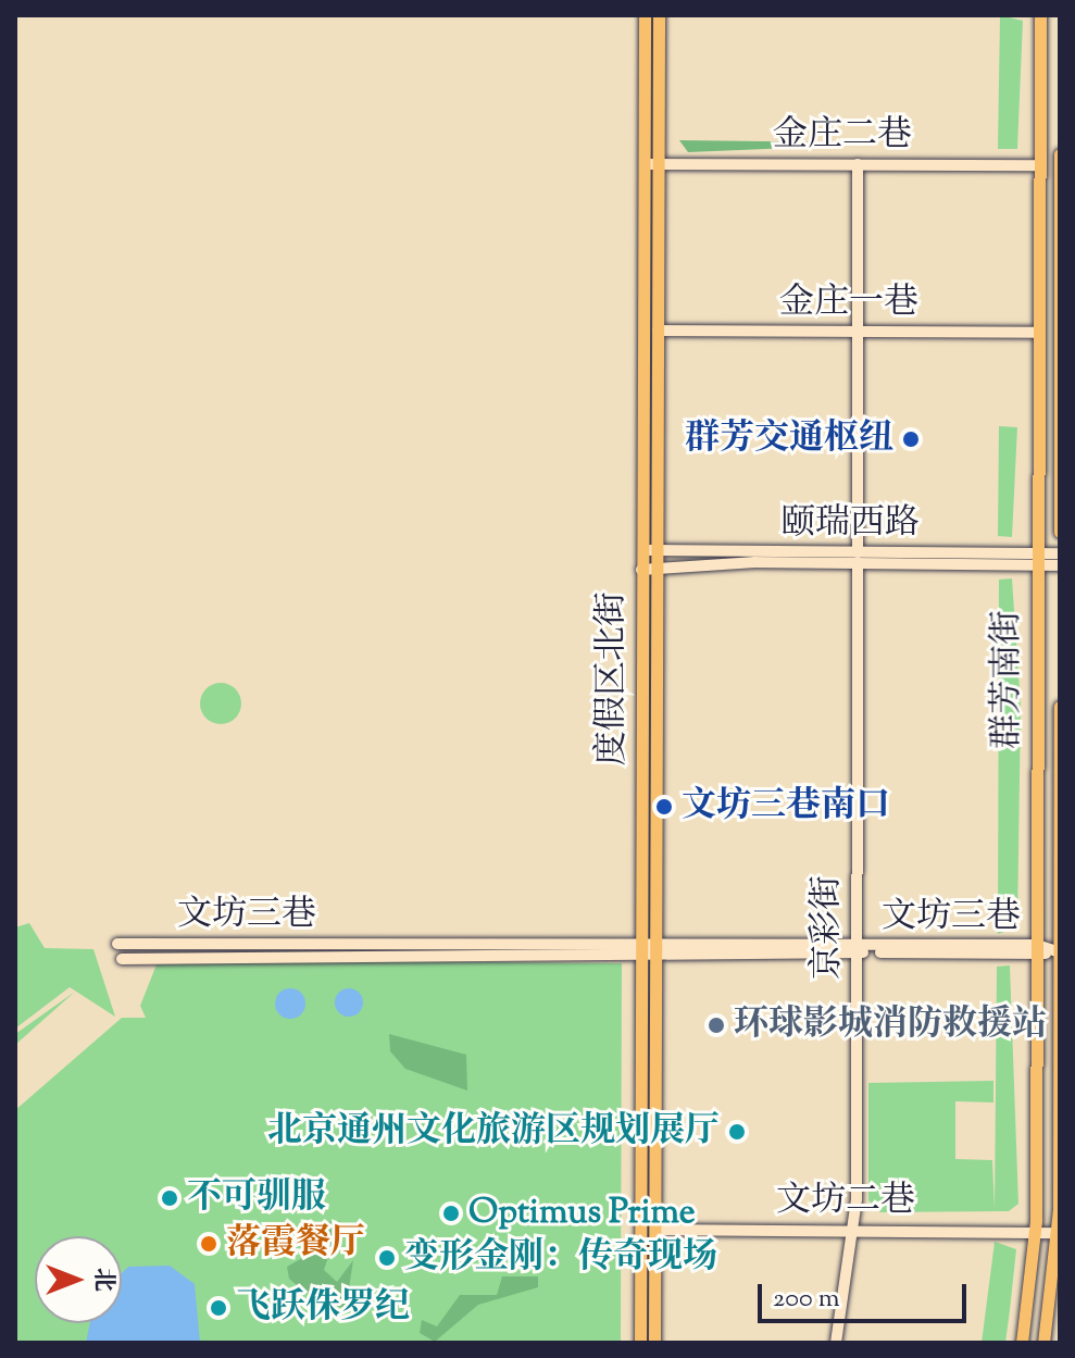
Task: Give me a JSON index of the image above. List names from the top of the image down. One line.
{"streets":{"main road":["度假区北街","群芳南街"],"street":["金庄二巷","金庄一巷","颐瑞西路","文坊三巷","京彩街","文坊二巷"]},"crossings":[["金庄二巷","度假区北街"],["金庄二巷","群芳南街"],["金庄二巷","京彩街"],["金庄一巷","度假区北街"],["金庄一巷","群芳南街"],["金庄一巷","京彩街"],["颐瑞西路","度假区北街"],["颐瑞西路","群芳南街"],["颐瑞西路","京彩街"],["度假区北街","文坊三巷"],["度假区北街","文坊二巷"],["群芳南街","文坊三巷"],["群芳南街","文坊二巷"],["文坊三巷","京彩街"],["京彩街","文坊二巷"]],"places":["群芳交通枢纽","文坊三巷南口","环球影城消防救援站","北京通州文化旅游区规划展厅","不可驯服","Optimus Prime","落霞餐厅","变形金刚：传奇现场","飞跃侏罗纪"],"scale_bar":"200 m","north":"right"}
